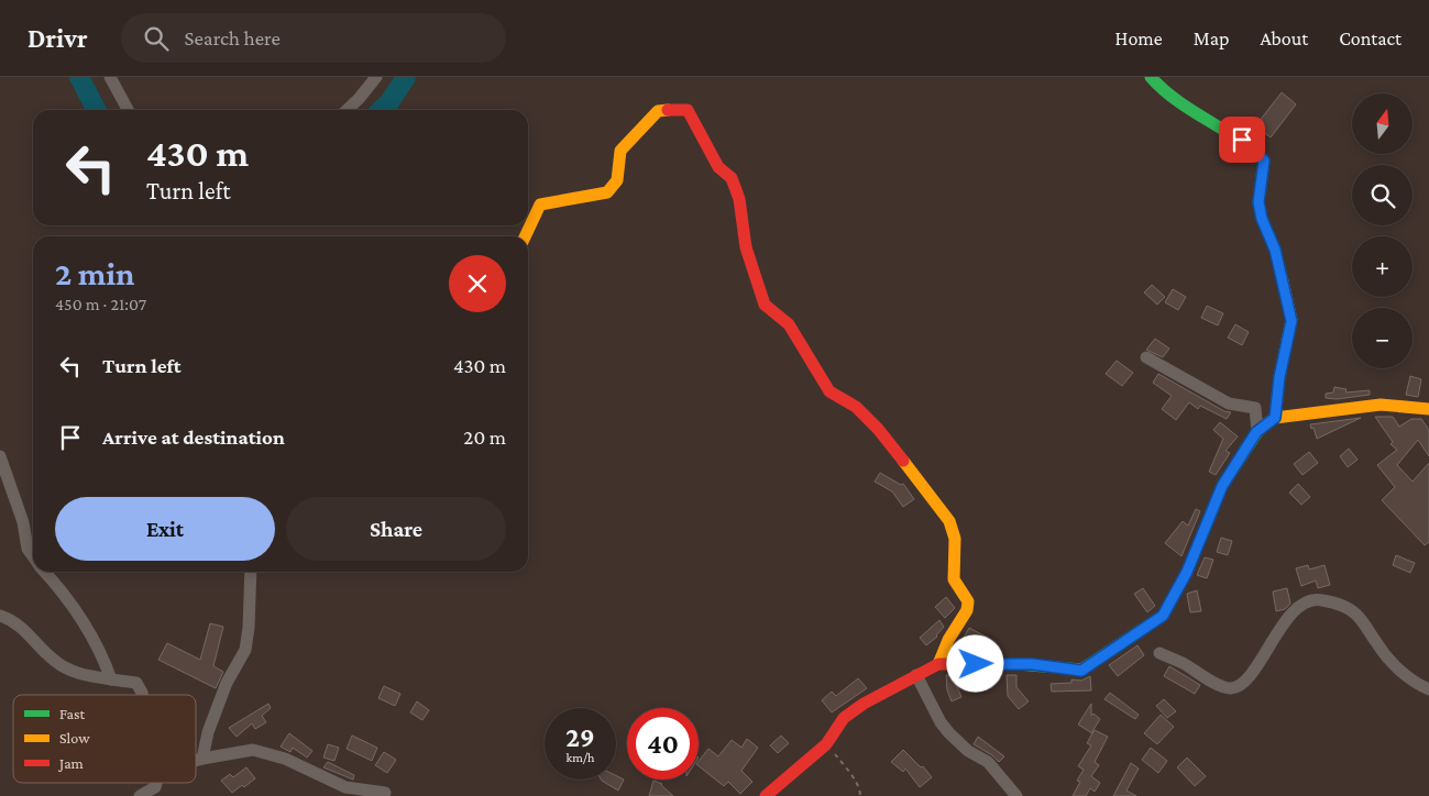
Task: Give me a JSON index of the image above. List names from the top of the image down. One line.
{"legend":["Fast","Slow","Jam"],"north":"top","page":{"header":"Drivr","search":"Search here","nav":["Home","Map","About","Contact"],"map_buttons":["+","−"],"turn":["430 m","Turn left"],"heading":["2 min","450 m · 21:07"],"list":[{"name":"Turn left","value":"430 m"},{"name":"Arrive at destination","value":"20 m"}],"buttons":["Exit","Share"],"speed":"29 km/h","limit":"40"}}
